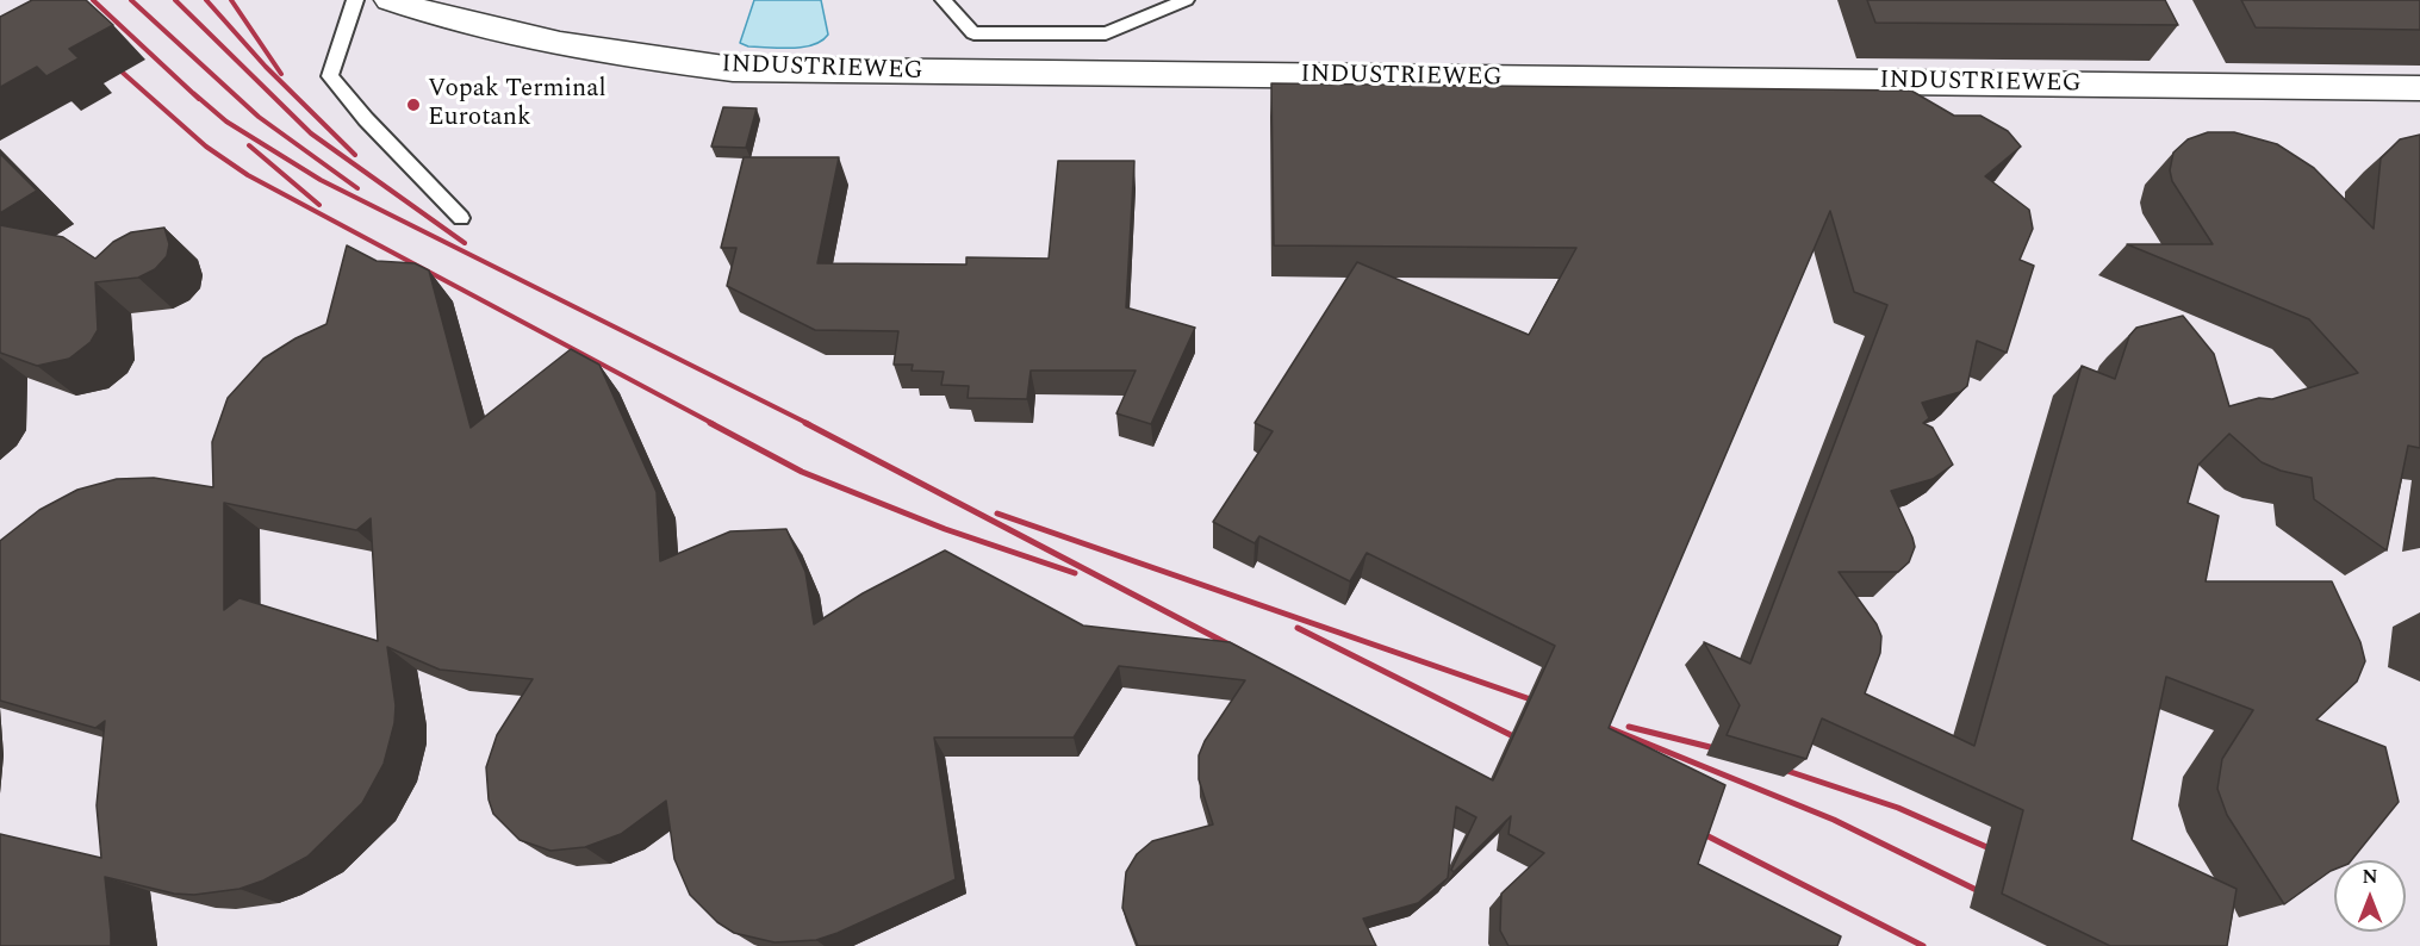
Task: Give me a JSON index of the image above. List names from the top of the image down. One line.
{"streets":{"street":["INDUSTRIEWEG"]},"places":["Vopak Terminal Eurotank"],"north":"top"}
